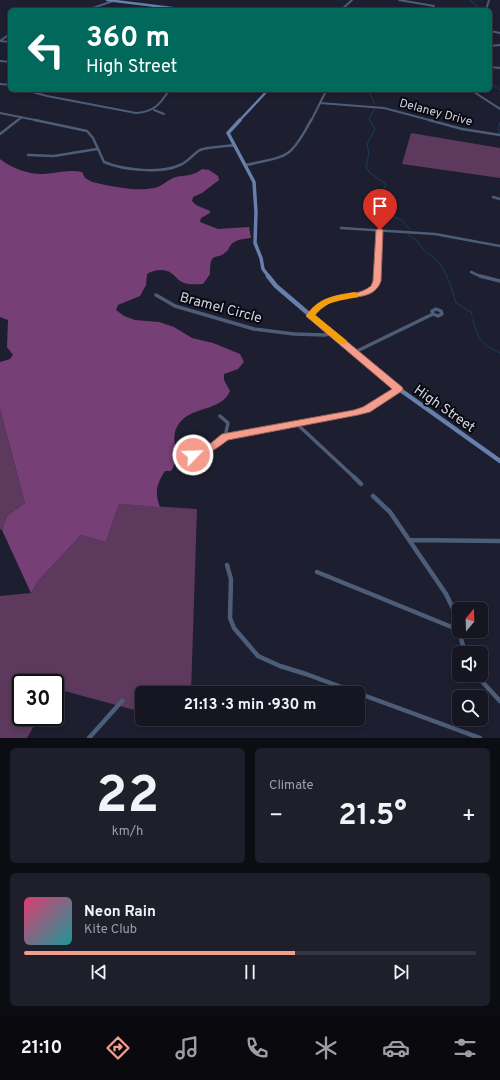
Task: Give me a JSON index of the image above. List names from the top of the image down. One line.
{"streets":{"street":["Delaney Drive","Bramel Circle","High Street"]},"crossings":[["Bramel Circle","High Street"]],"north":"top","page":{"turn":["360 m","High Street"],"limit":"30","trip":"21:13 · 3 min · 930 m","tile":[["22","km/h"],"Climate"],"heat":["−","21.5°","+"],"song":["Neon Rain","Kite Club"],"tabs":"21:10"}}
